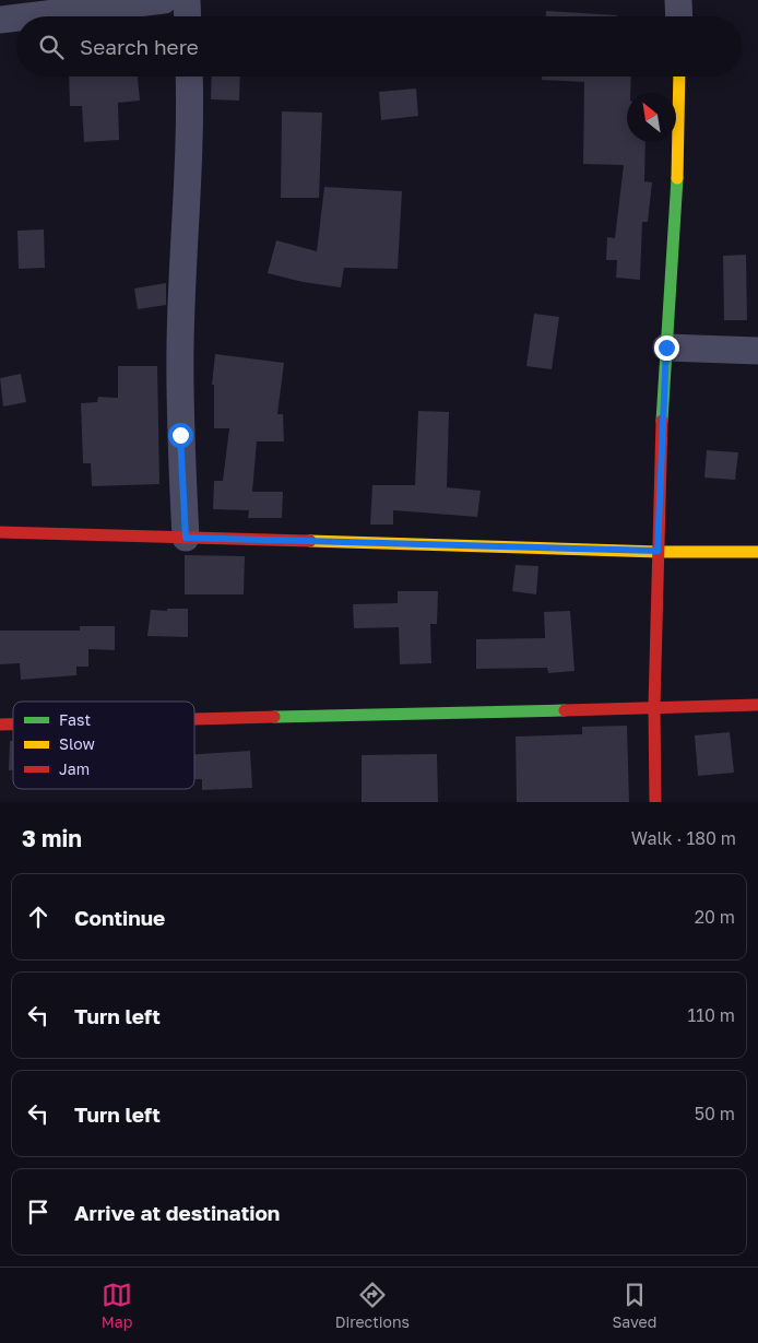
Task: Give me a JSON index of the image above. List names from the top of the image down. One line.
{"legend":["Fast","Slow","Jam"],"north":"top left","page":{"search":"Search here","heading":["3 min","Walk · 180 m"],"list":[["Continue","20 m"],["Turn left","110 m"],["Turn left","50 m"],"Arrive at destination"],"nav":["Map","Directions","Saved"]}}
